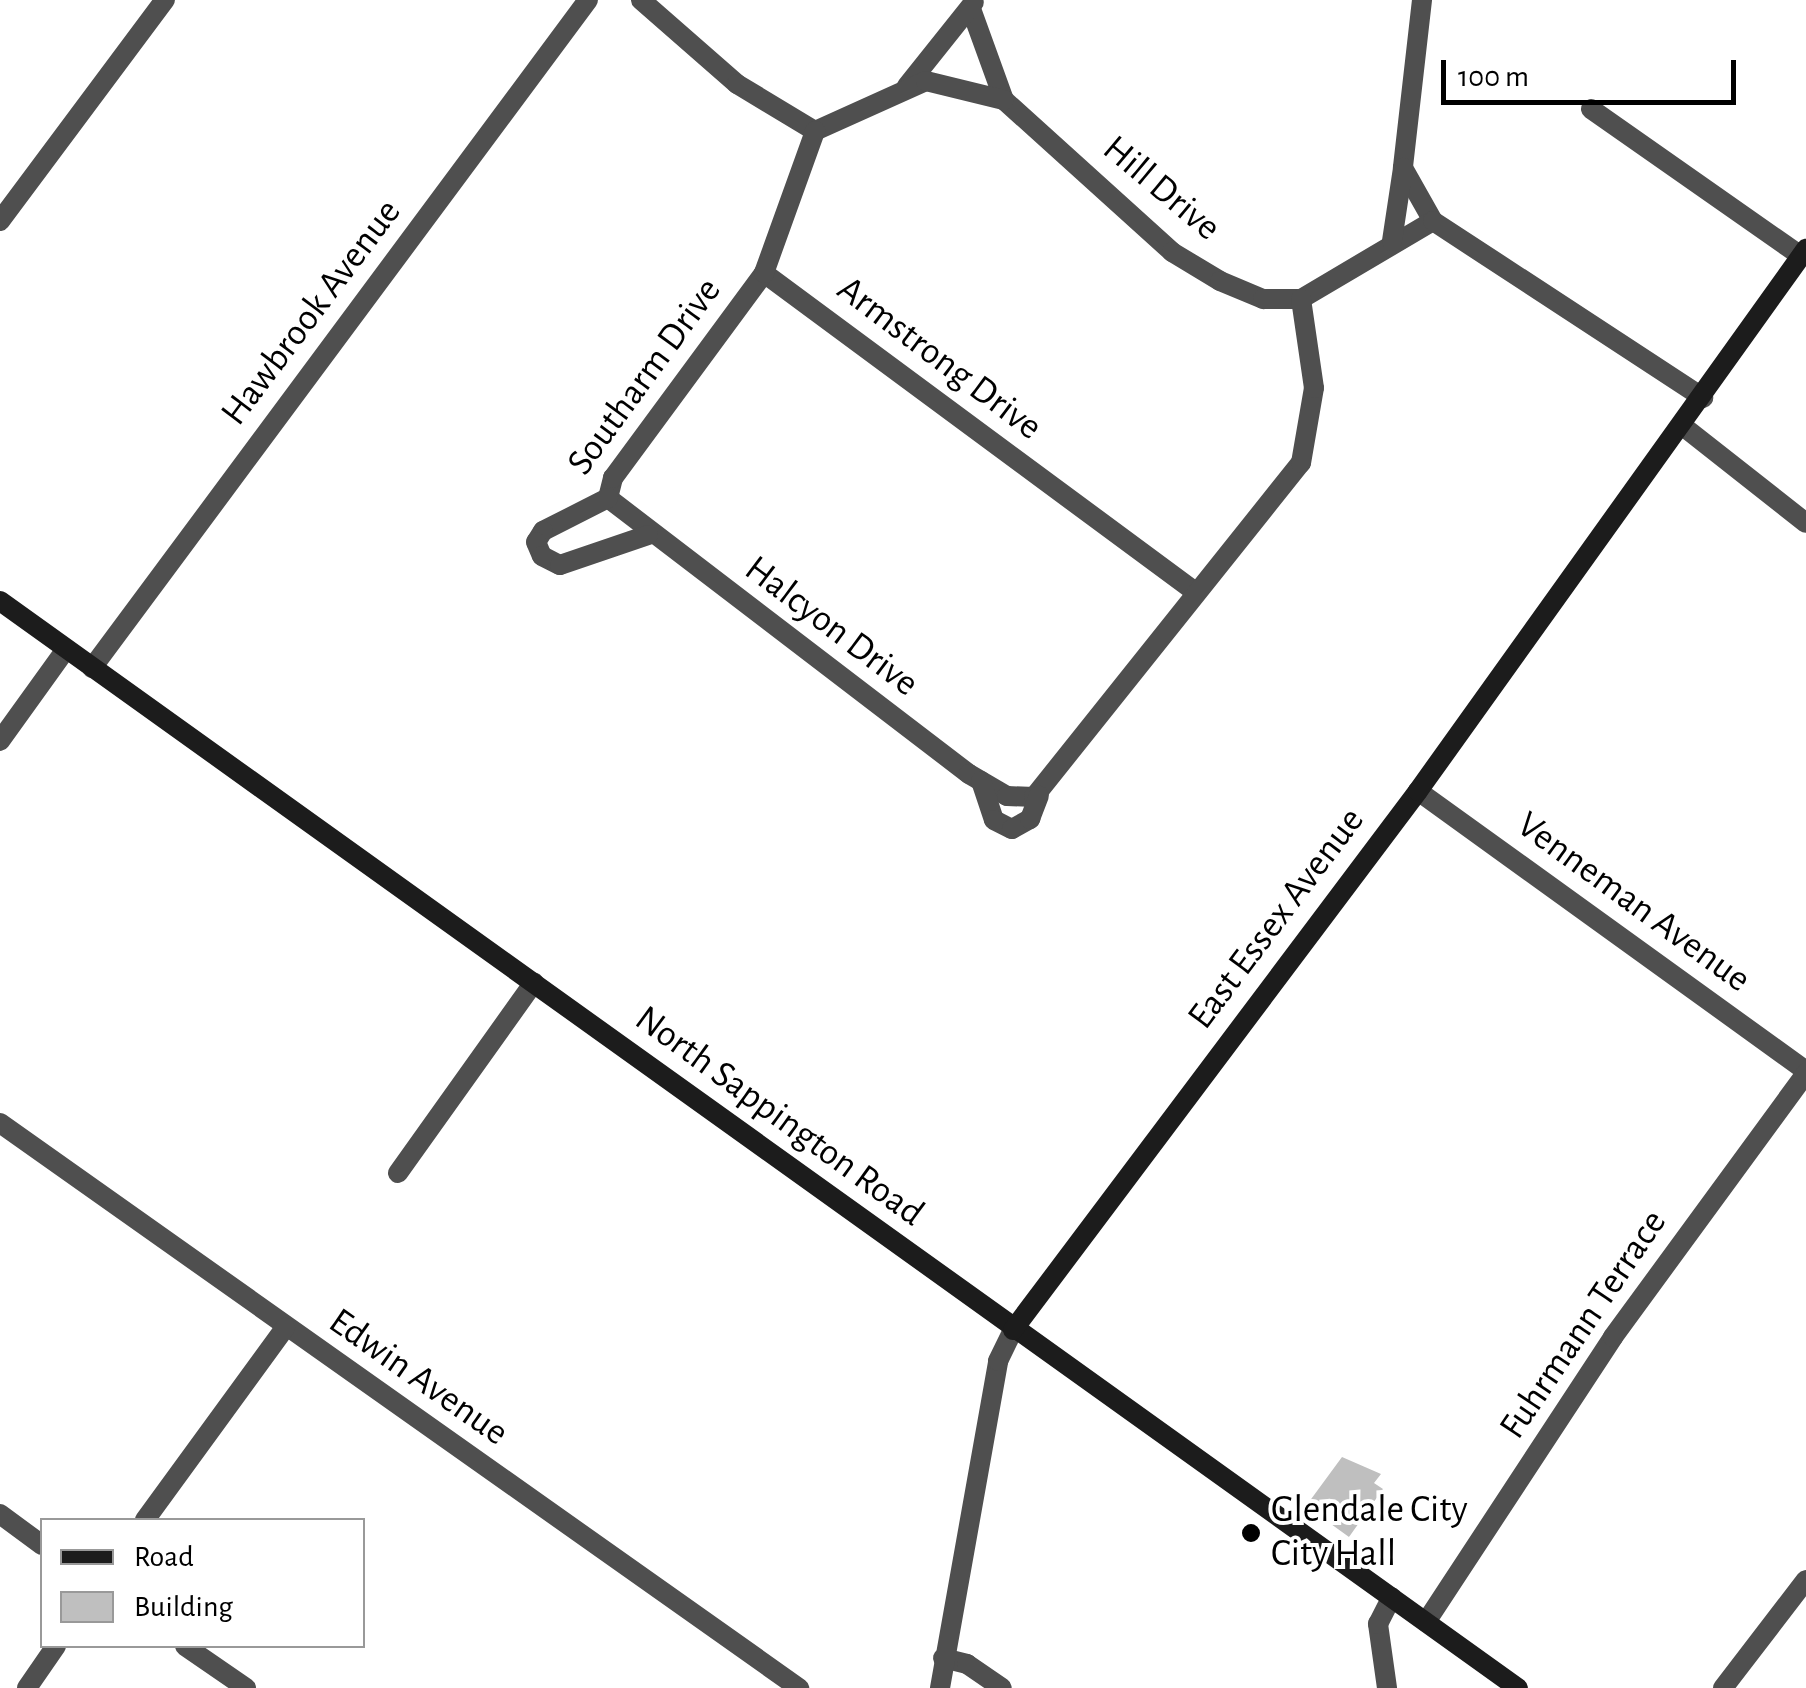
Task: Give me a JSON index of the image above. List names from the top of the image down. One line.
{"streets":{"street":["Hill Drive","Hawbrook Avenue","Armstrong Drive","Southarm Drive","Halcyon Drive","Venneman Avenue","East Essex Avenue","North Sappington Road","Fuhrmann Terrace","Edwin Avenue"]},"crossings":[["Hawbrook Avenue","North Sappington Road"],["Armstrong Drive","Southarm Drive"],["Southarm Drive","Halcyon Drive"],["Venneman Avenue","East Essex Avenue"],["Venneman Avenue","Fuhrmann Terrace"],["East Essex Avenue","North Sappington Road"],["North Sappington Road","Fuhrmann Terrace"]],"places":["Glendale City City Hall"],"legend":["Road","Building"],"scale_bar":"100 m"}
